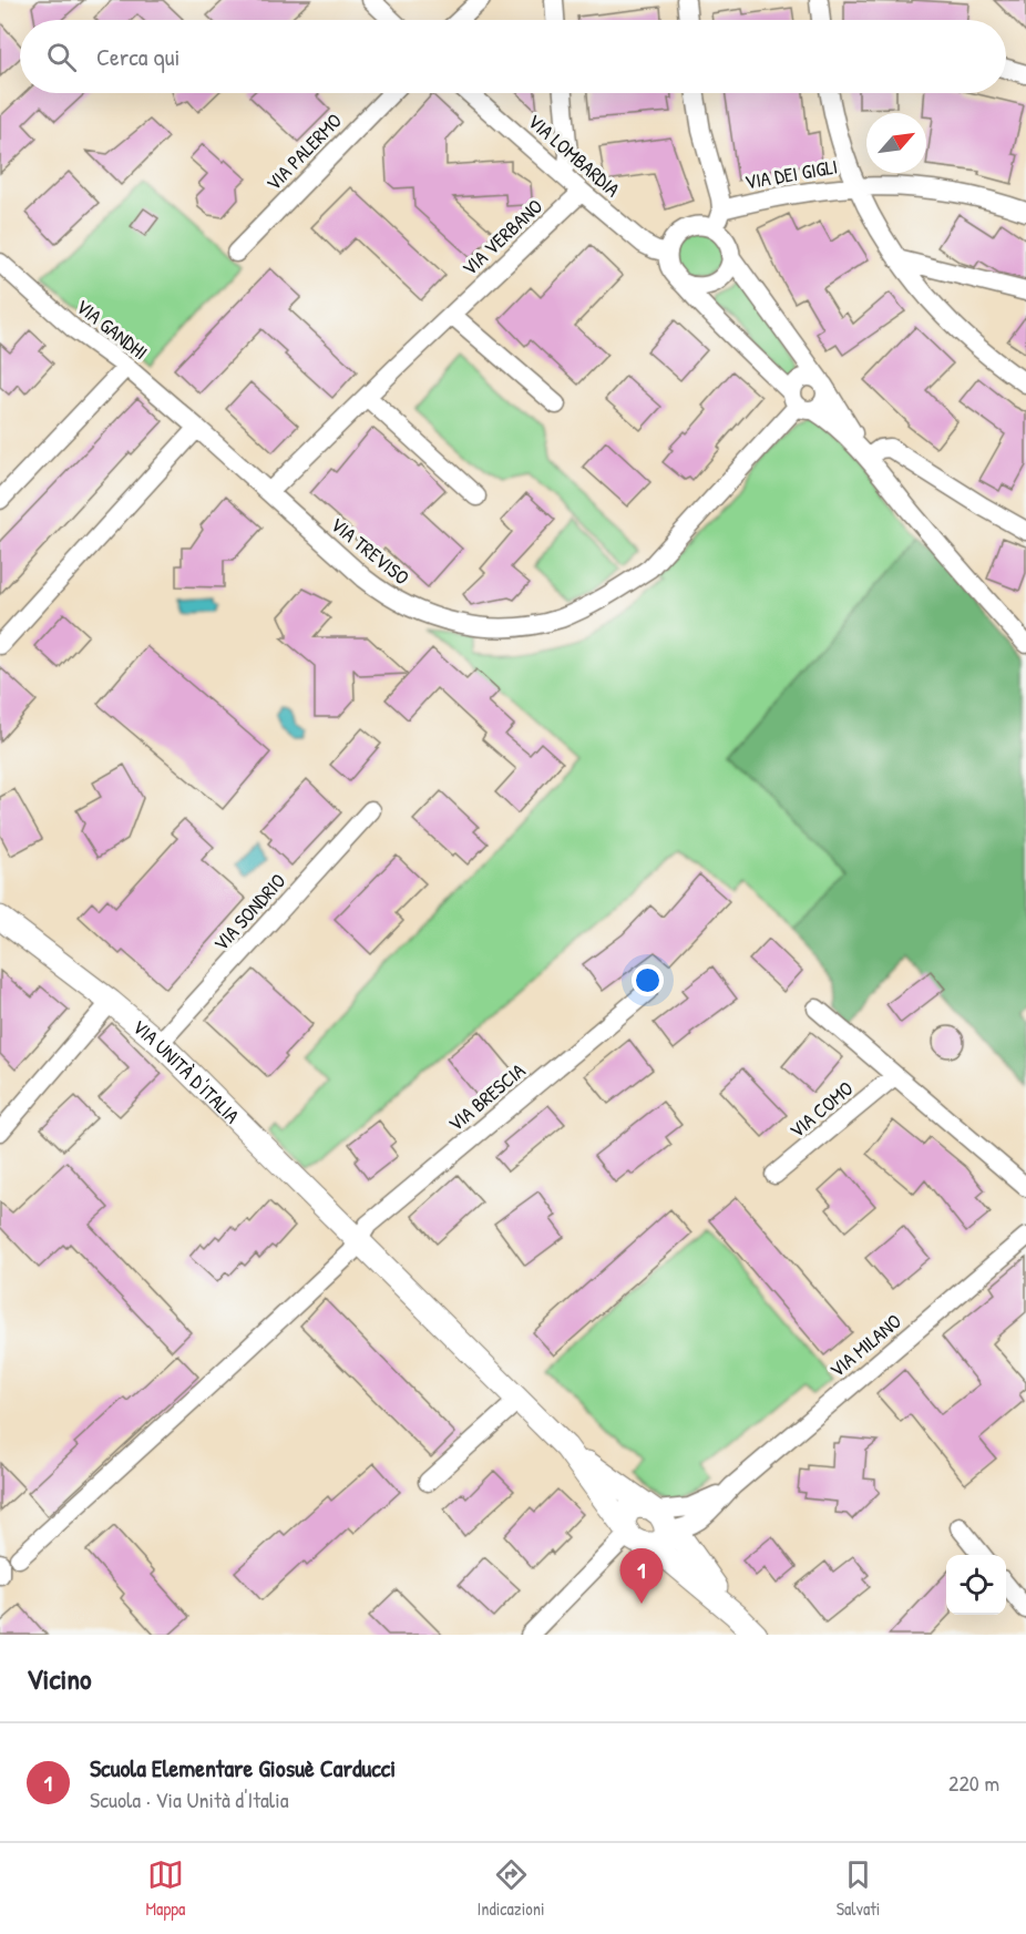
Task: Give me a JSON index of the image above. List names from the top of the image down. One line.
{"streets":{"street":["VIA PALERMO","VIA LOMBARDIA","VIA DEI GIGLI","VIA VERBANO","VIA GANDHI","VIA TREVISO","VIA SONDRIO","VIA UNITÀ D'ITALIA","VIA BRESCIA","VIA COMO","VIA MILANO"]},"crossings":[["VIA LOMBARDIA","VIA VERBANO"],["VIA VERBANO","VIA TREVISO"],["VIA GANDHI","VIA TREVISO"],["VIA SONDRIO","VIA UNITÀ D'ITALIA"],["VIA UNITÀ D'ITALIA","VIA BRESCIA"],["VIA UNITÀ D'ITALIA","VIA MILANO"]],"north":"top right","page":{"search":"Cerca qui","pins":"1","heading":"Vicino","list":[{"mark":"1","name":"Scuola Elementare Giosuè Carducci","note":"Scuola · Via Unità d'Italia","value":"220 m"}],"nav":["Mappa","Indicazioni","Salvati"]}}
